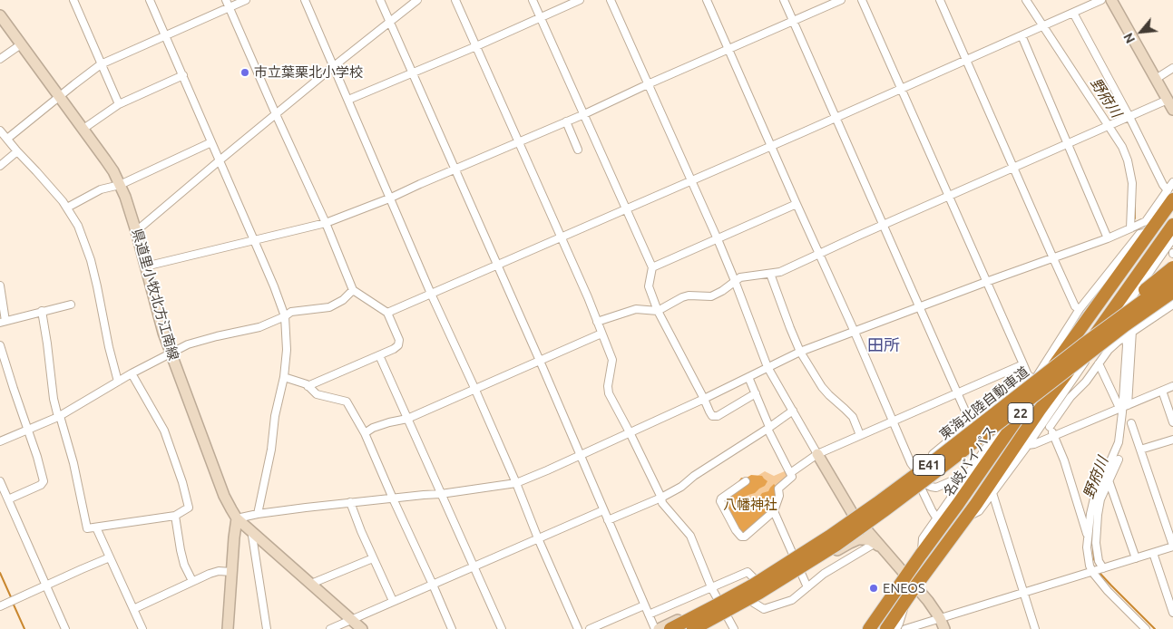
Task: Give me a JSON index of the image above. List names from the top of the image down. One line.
{"streets":{"highway":["東海北陸自動車道","22","名岐バイパス","E41"],"main road":["県道里小牧北方江南線"]},"districts":["田所"],"water":["野府川"],"parks":["八幡神社"],"places":["市立葉栗北小学校","ENEOS"],"north":"bottom left"}
